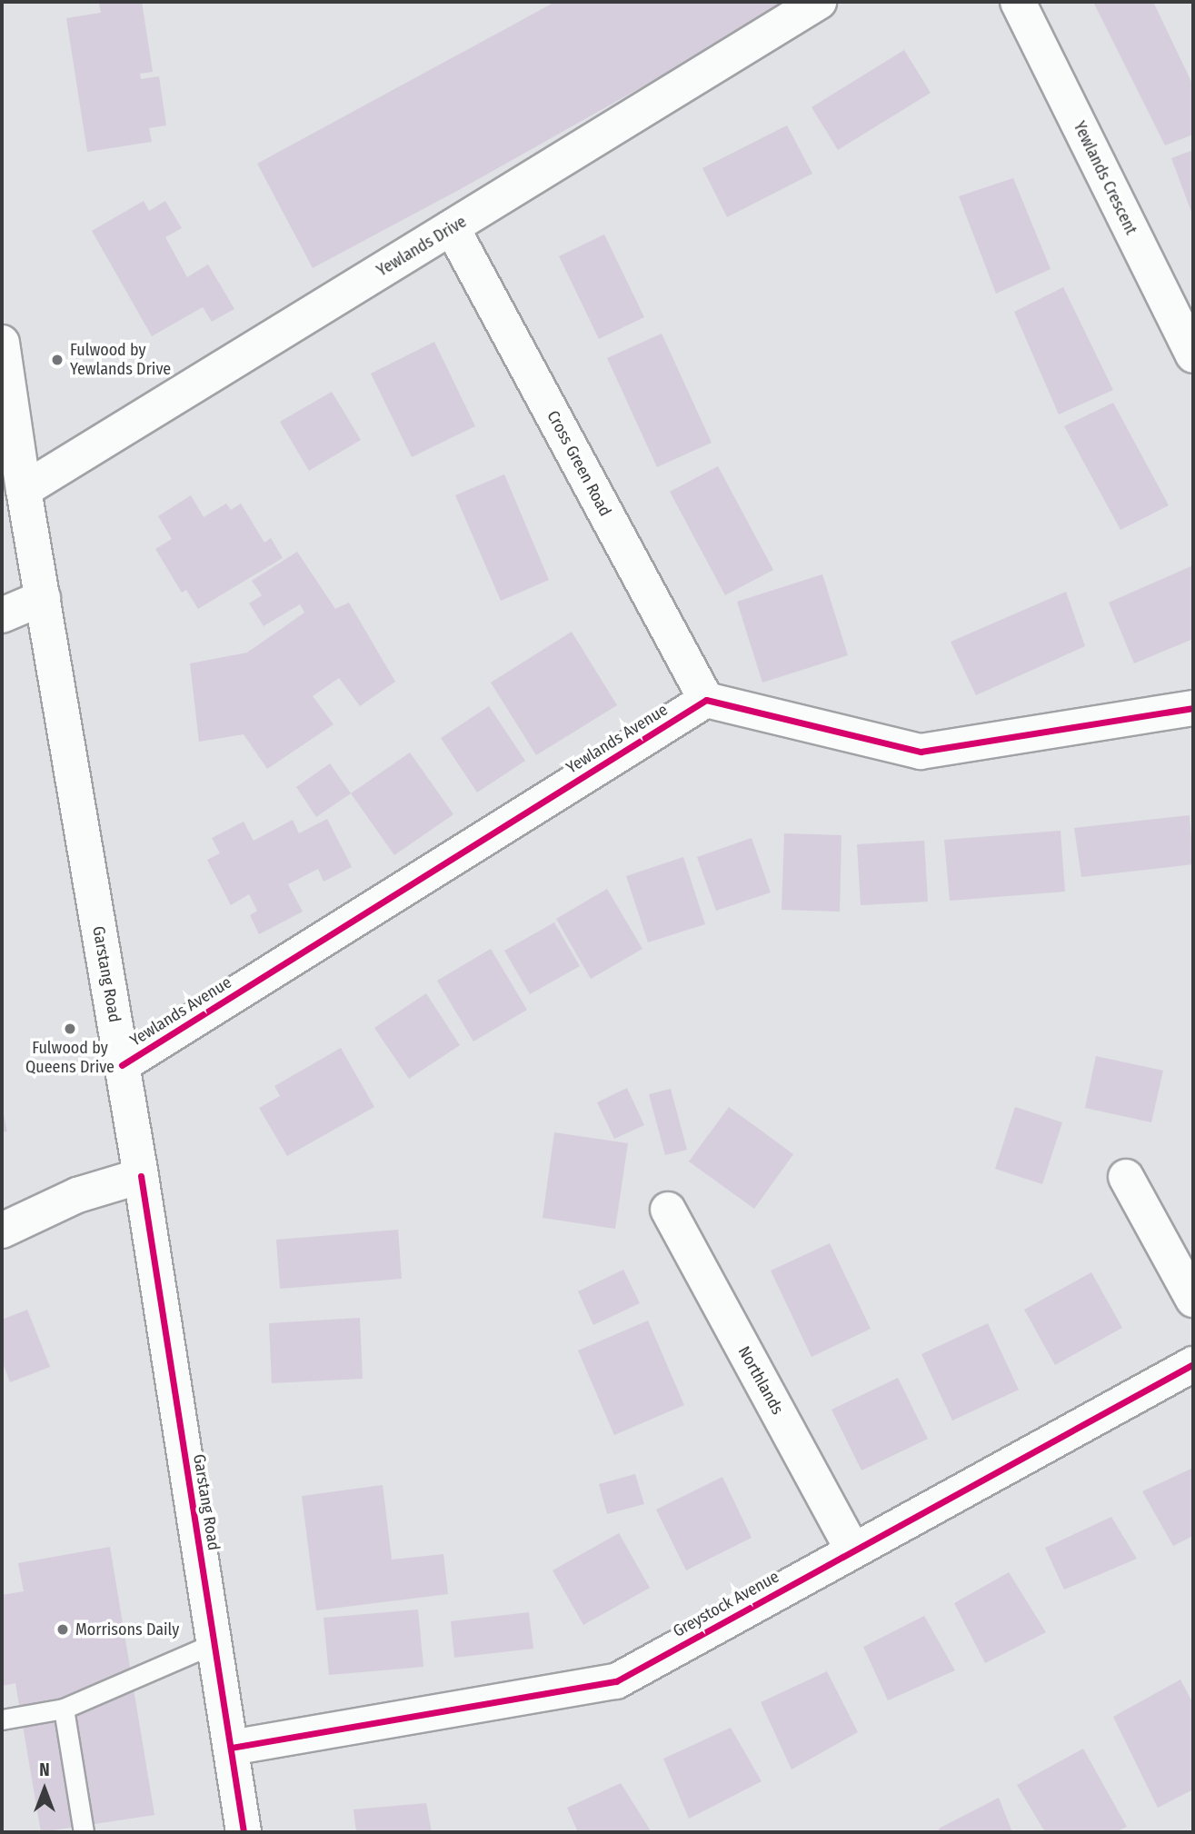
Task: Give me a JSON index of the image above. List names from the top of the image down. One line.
{"streets":{"main road":["Yewlands Crescent","Yewlands Drive","Cross Green Road","Yewlands Avenue","Garstang Road","Northlands","Greystock Avenue"]},"crossings":[["Yewlands Drive","Cross Green Road"],["Yewlands Drive","Garstang Road"],["Cross Green Road","Yewlands Avenue"],["Yewlands Avenue","Garstang Road"],["Garstang Road","Greystock Avenue"],["Northlands","Greystock Avenue"]],"places":["Fulwood by Yewlands Drive","Fulwood by Queens Drive","Morrisons Daily"],"north":"top"}
